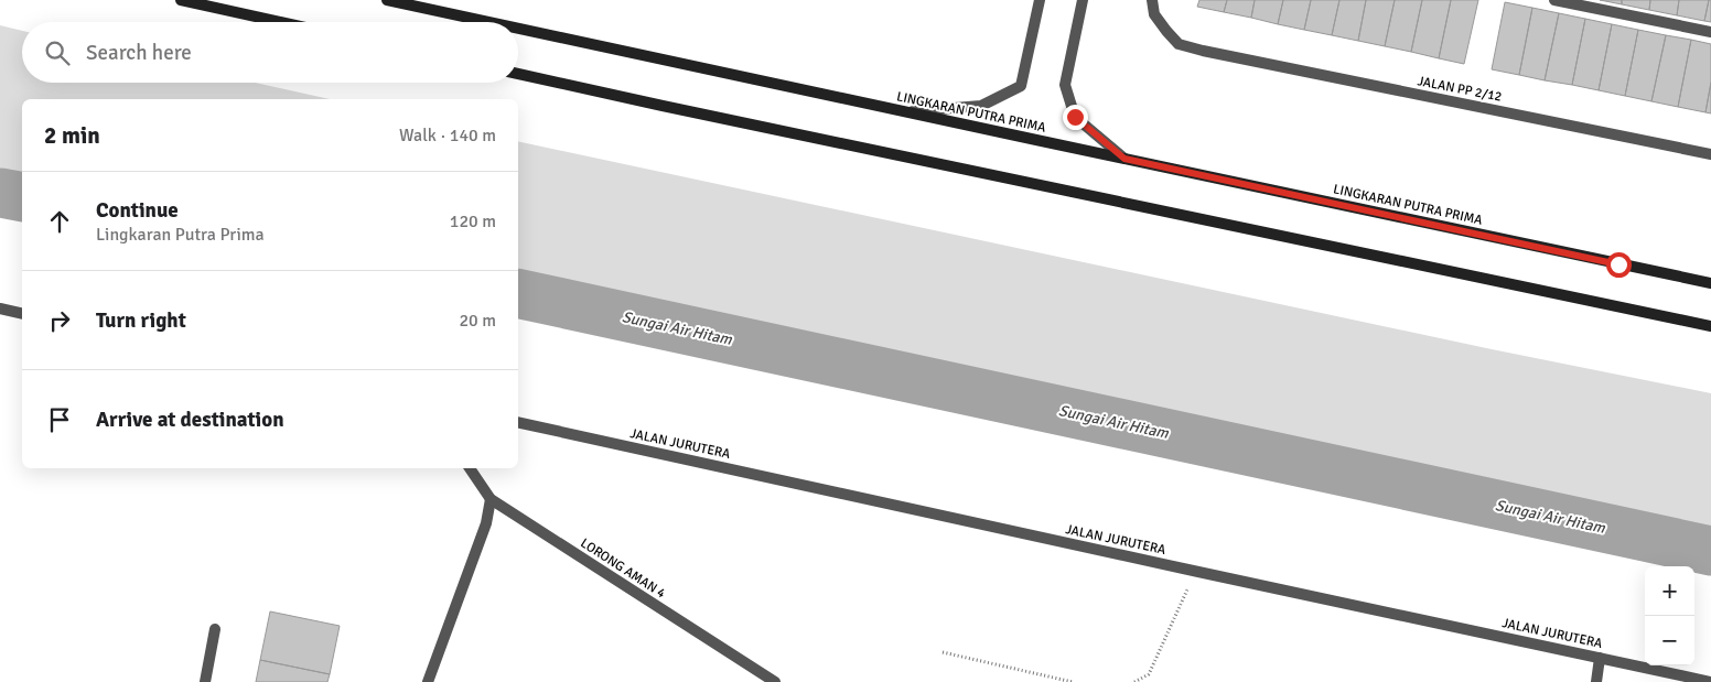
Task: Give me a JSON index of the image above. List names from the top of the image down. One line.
{"streets":{"main road":["LINGKARAN PUTRA PRIMA"],"street":["JALAN PP 2/12","JALAN JURUTERA","LORONG AMAN 4"]},"water":["Sungai Air Hitam"],"page":{"search":"Search here","heading":["2 min","Walk · 140 m"],"list":[["Continue","Lingkaran Putra Prima","120 m"],["Turn right","20 m"],"Arrive at destination"],"map_buttons":["+","−"]}}
